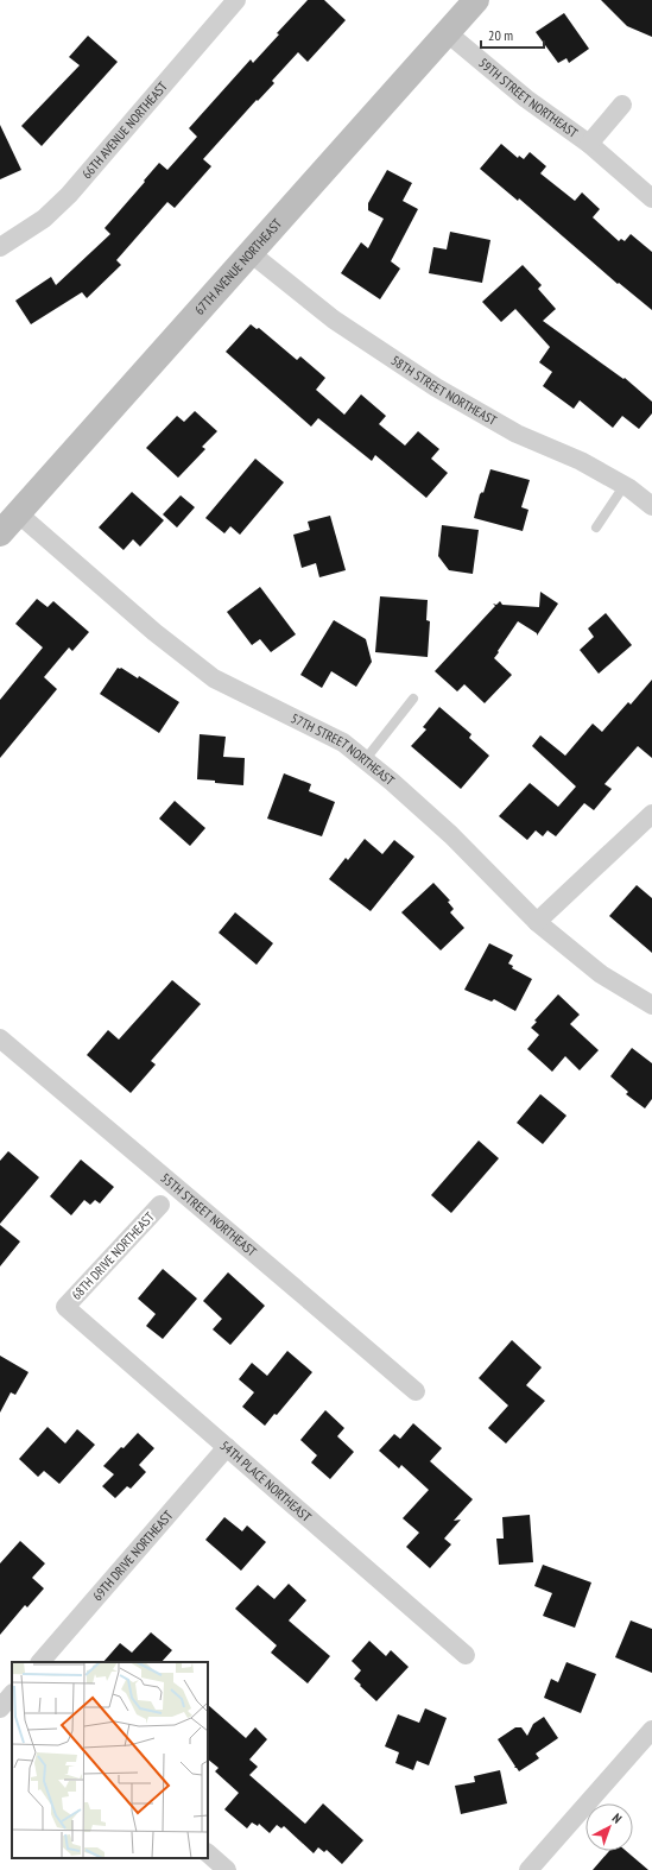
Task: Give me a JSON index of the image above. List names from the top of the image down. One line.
{"streets":{"street":["59TH STREET NORTHEAST","66TH AVENUE NORTHEAST","67TH AVENUE NORTHEAST","58TH STREET NORTHEAST","57TH STREET NORTHEAST","55TH STREET NORTHEAST","68TH DRIVE NORTHEAST","54TH PLACE NORTHEAST","69TH DRIVE NORTHEAST"]},"crossings":[["59TH STREET NORTHEAST","67TH AVENUE NORTHEAST"],["67TH AVENUE NORTHEAST","58TH STREET NORTHEAST"],["67TH AVENUE NORTHEAST","57TH STREET NORTHEAST"],["68TH DRIVE NORTHEAST","54TH PLACE NORTHEAST"],["54TH PLACE NORTHEAST","69TH DRIVE NORTHEAST"]],"scale_bar":"20 m","north":"top right"}
